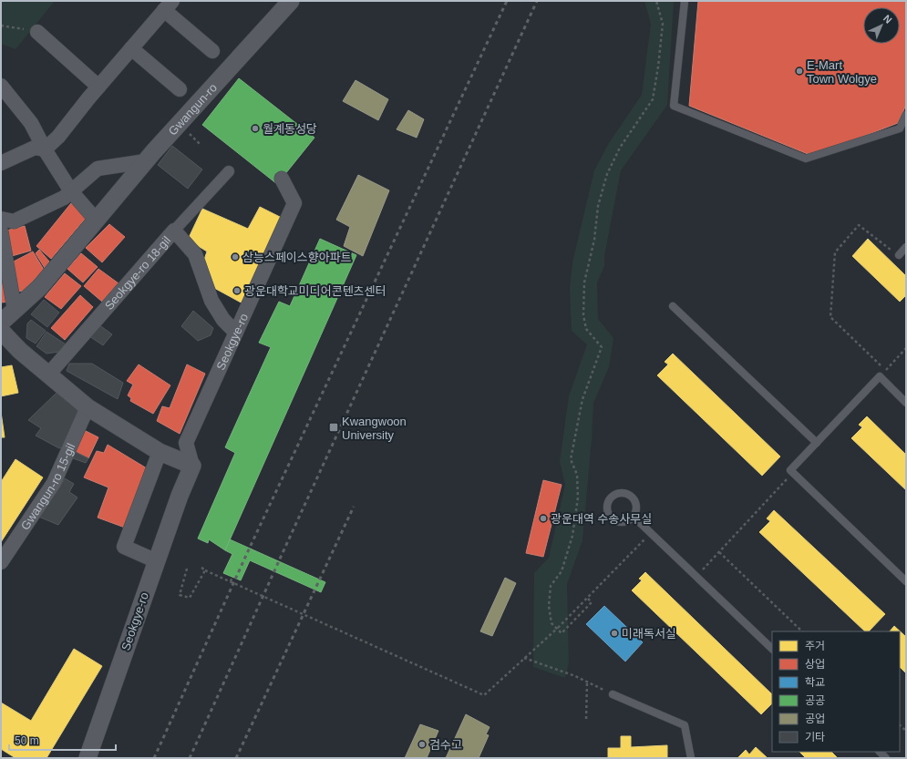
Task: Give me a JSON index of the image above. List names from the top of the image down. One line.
{"streets":{"street":["Gwangun-ro","Seokgye-ro 18-gil","Seokgye-ro","Gwangun-ro 15-gil"]},"crossings":[["Seokgye-ro 18-gil","Seokgye-ro"]],"places":{"other":["E-Mart Town Wolgye","월계동성당","삼능스페이스향아파트","광운대학교미디어콘텐츠센터","광운대역 수송사무실","미래독서실","검수고"],"transit":["Kwangwoon University"]},"legend":["주거","상업","학교","공공","공업","기타"],"scale_bar":"50 m","north":"top right"}
